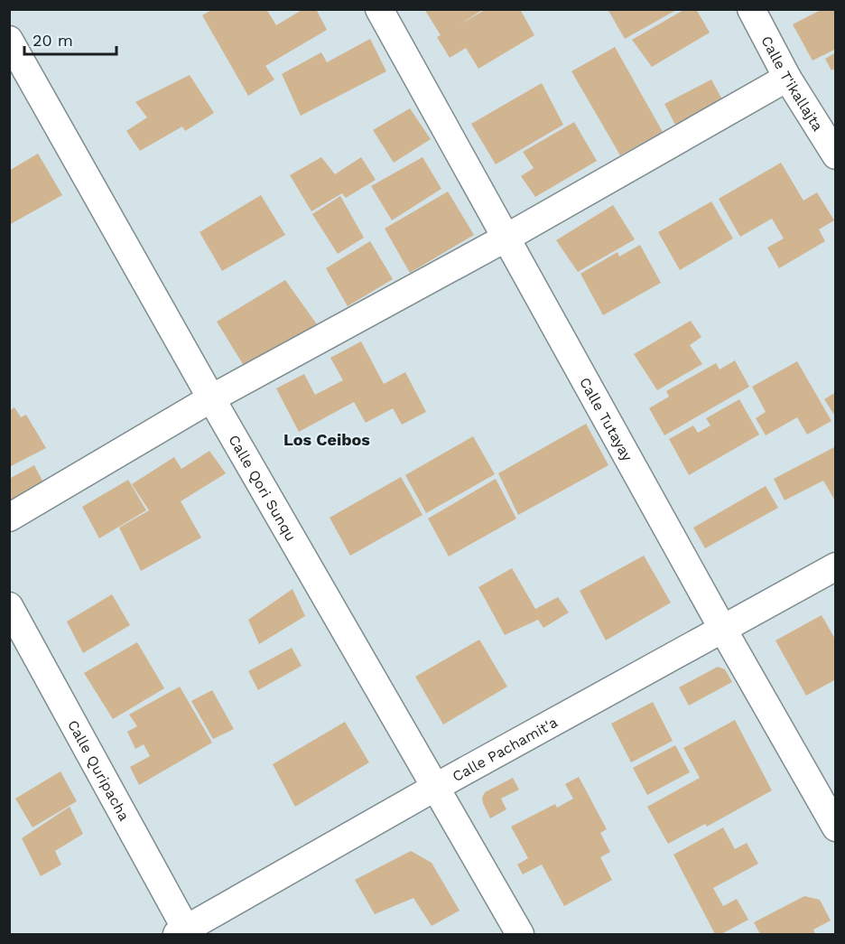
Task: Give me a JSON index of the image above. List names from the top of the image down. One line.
{"streets":{"street":["Calle T'ikallajta","Calle Tutayay","Calle Qori Sunqu","Calle Pachamit'a","Calle Quripacha"]},"crossings":[["Calle Tutayay","Calle Pachamit'a"],["Calle Qori Sunqu","Calle Pachamit'a"],["Calle Pachamit'a","Calle Quripacha"]],"districts":["Los Ceibos"],"scale_bar":"20 m"}
